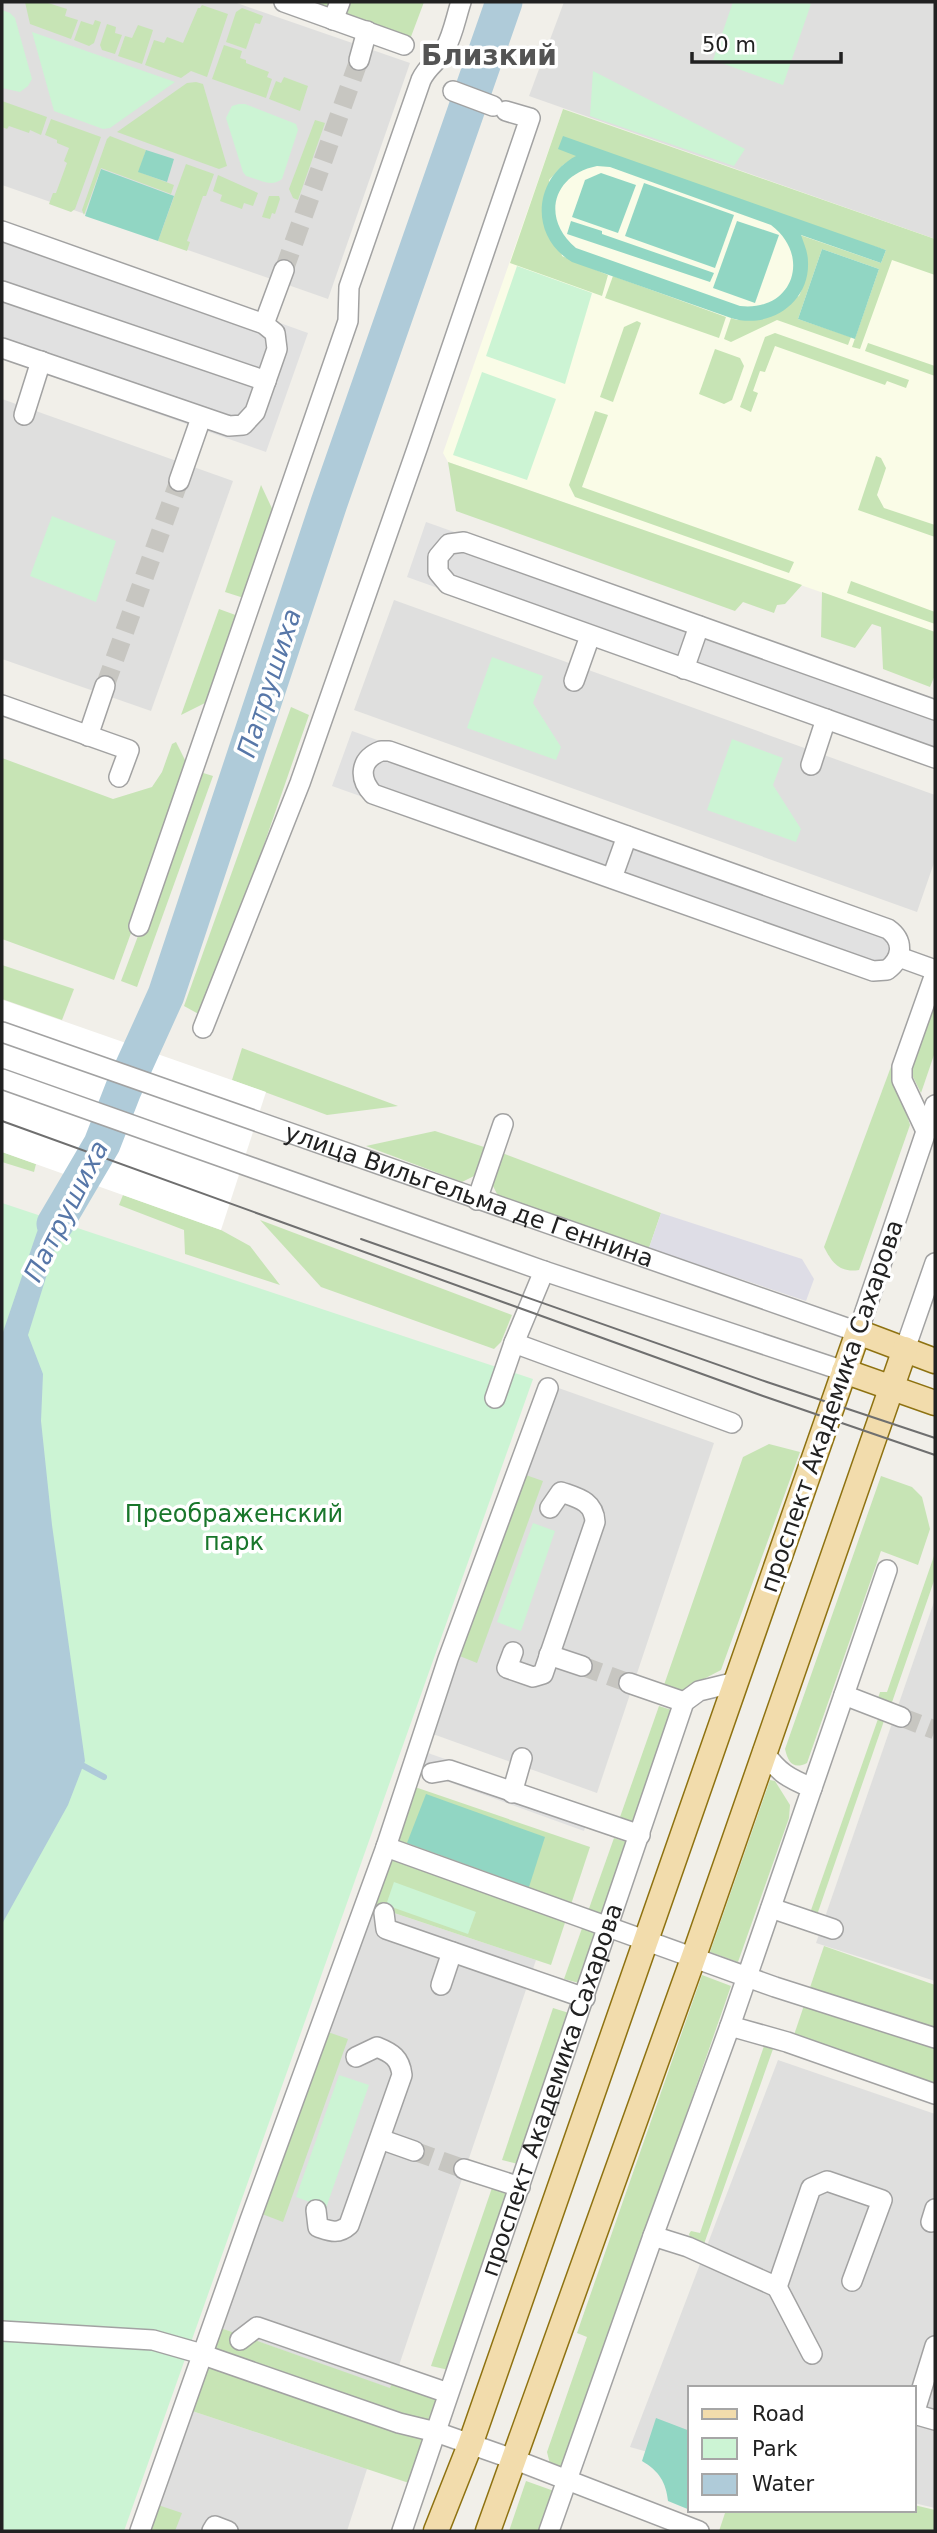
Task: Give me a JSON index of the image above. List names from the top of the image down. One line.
{"streets":{"main road":["улица Вильгельма де Геннина","проспект Академика Сахарова"]},"crossings":[["улица Вильгельма де Геннина","проспект Академика Сахарова"]],"districts":["Близкий"],"water":["Патрушиха"],"parks":["Преображенский парк"],"legend":["Road","Park","Water"],"scale_bar":"50 m"}
